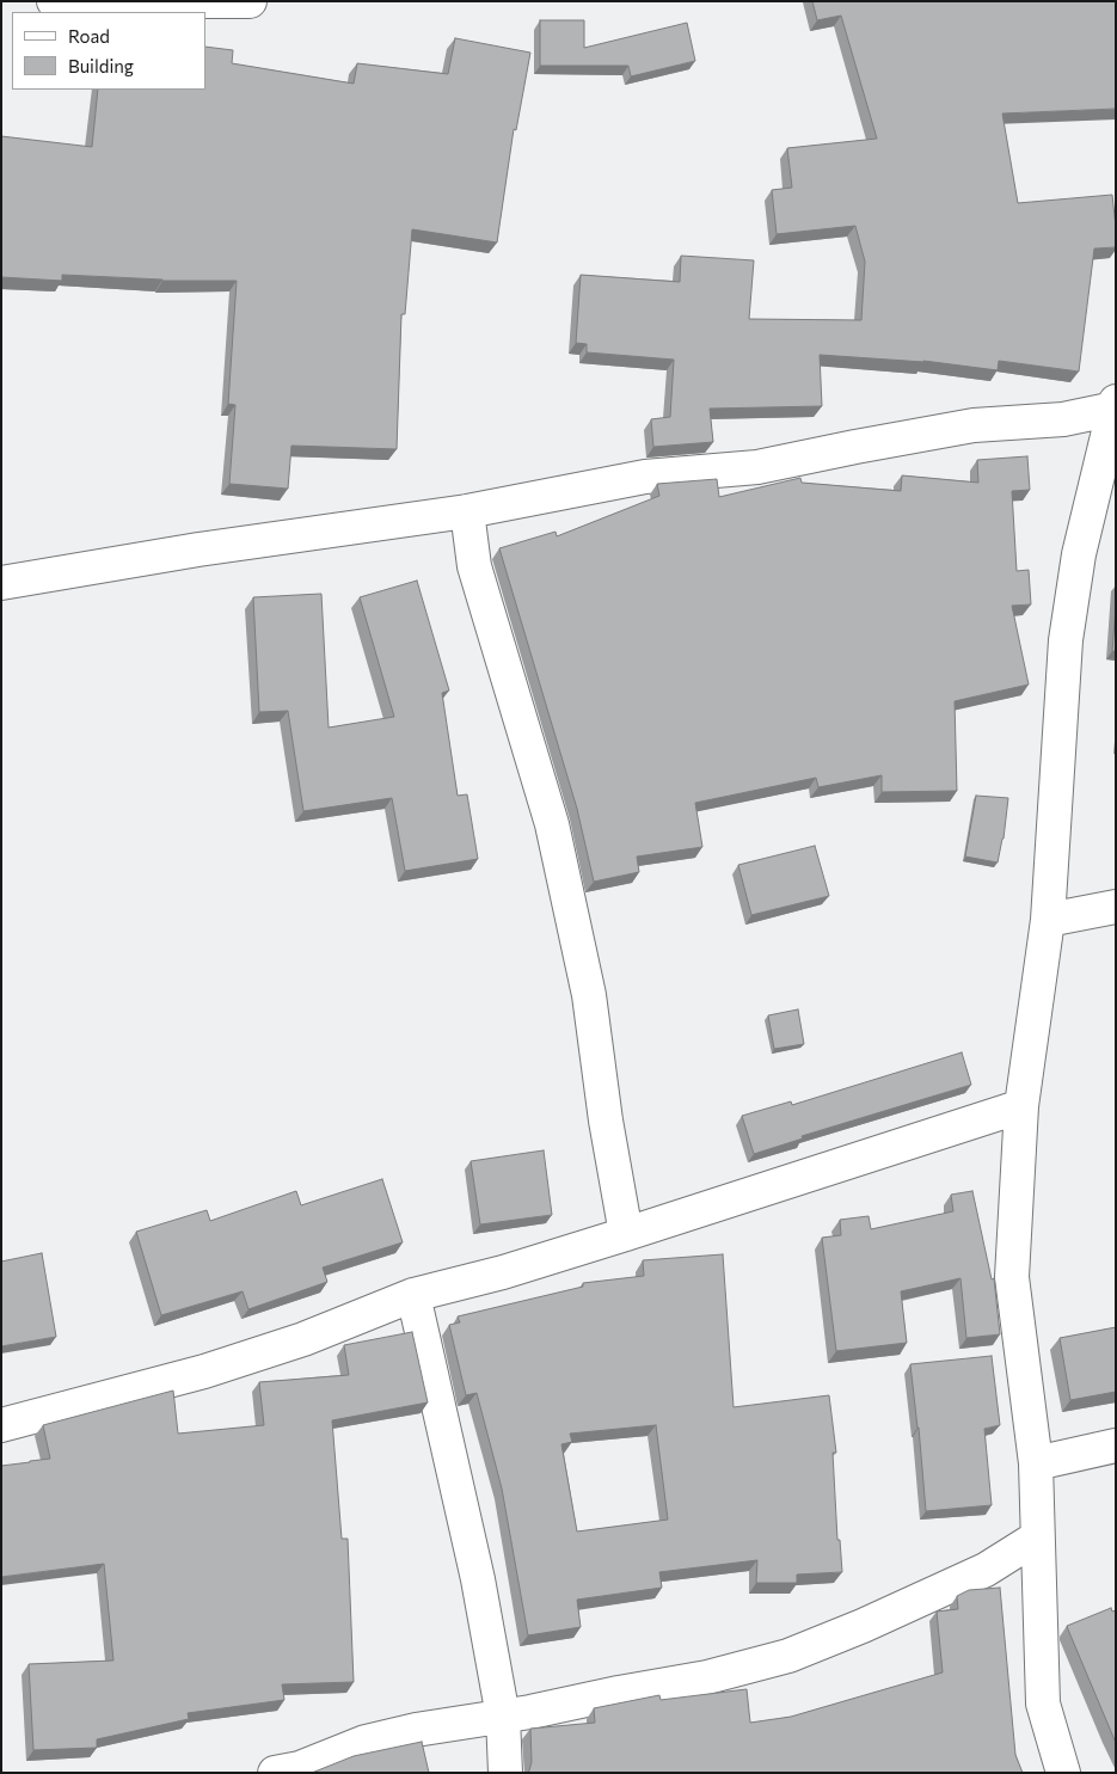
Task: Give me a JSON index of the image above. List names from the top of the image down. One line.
{"legend":["Road","Building"]}
